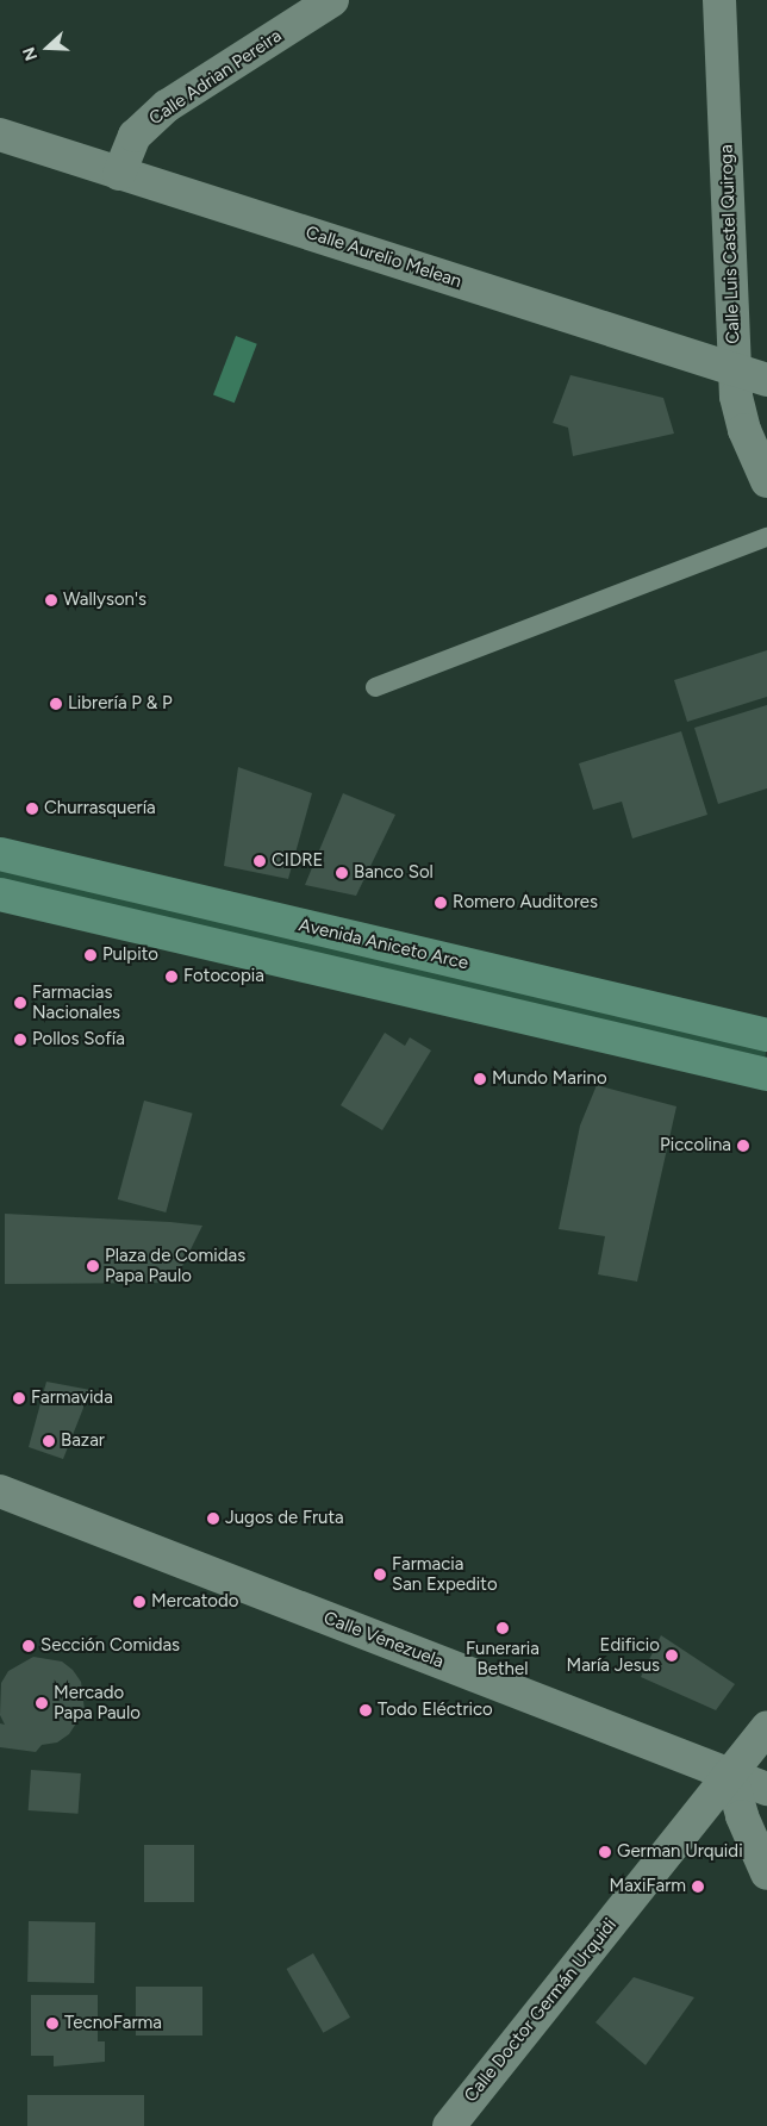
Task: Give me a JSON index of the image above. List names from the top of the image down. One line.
{"streets":{"main road":["Avenida Aniceto Arce"],"street":["Calle Adrian Pereira","Calle Luis Castel Quiroga","Calle Aurelio Melean","Calle Venezuela","Calle Doctor Germán Urquidi"]},"crossings":[["Calle Adrian Pereira","Calle Aurelio Melean"],["Calle Luis Castel Quiroga","Calle Aurelio Melean"],["Calle Venezuela","Calle Doctor Germán Urquidi"]],"places":["Wallyson's","Librería P & P","Churrasquería","CIDRE","Banco Sol","Romero Auditores","Pulpito","Fotocopia","Farmacias Nacionales","Pollos Sofía","Mundo Marino","Piccolina","Plaza de Comidas Papa Paulo","Farmavida","Bazar","Jugos de Fruta","Farmacia San Expedito","Mercatodo","Funeraria Bethel","Sección Comidas","Edificio María Jesus","Mercado Papa Paulo","Todo Eléctrico","German Urquidi","MaxiFarm","TecnoFarma"],"north":"left"}
